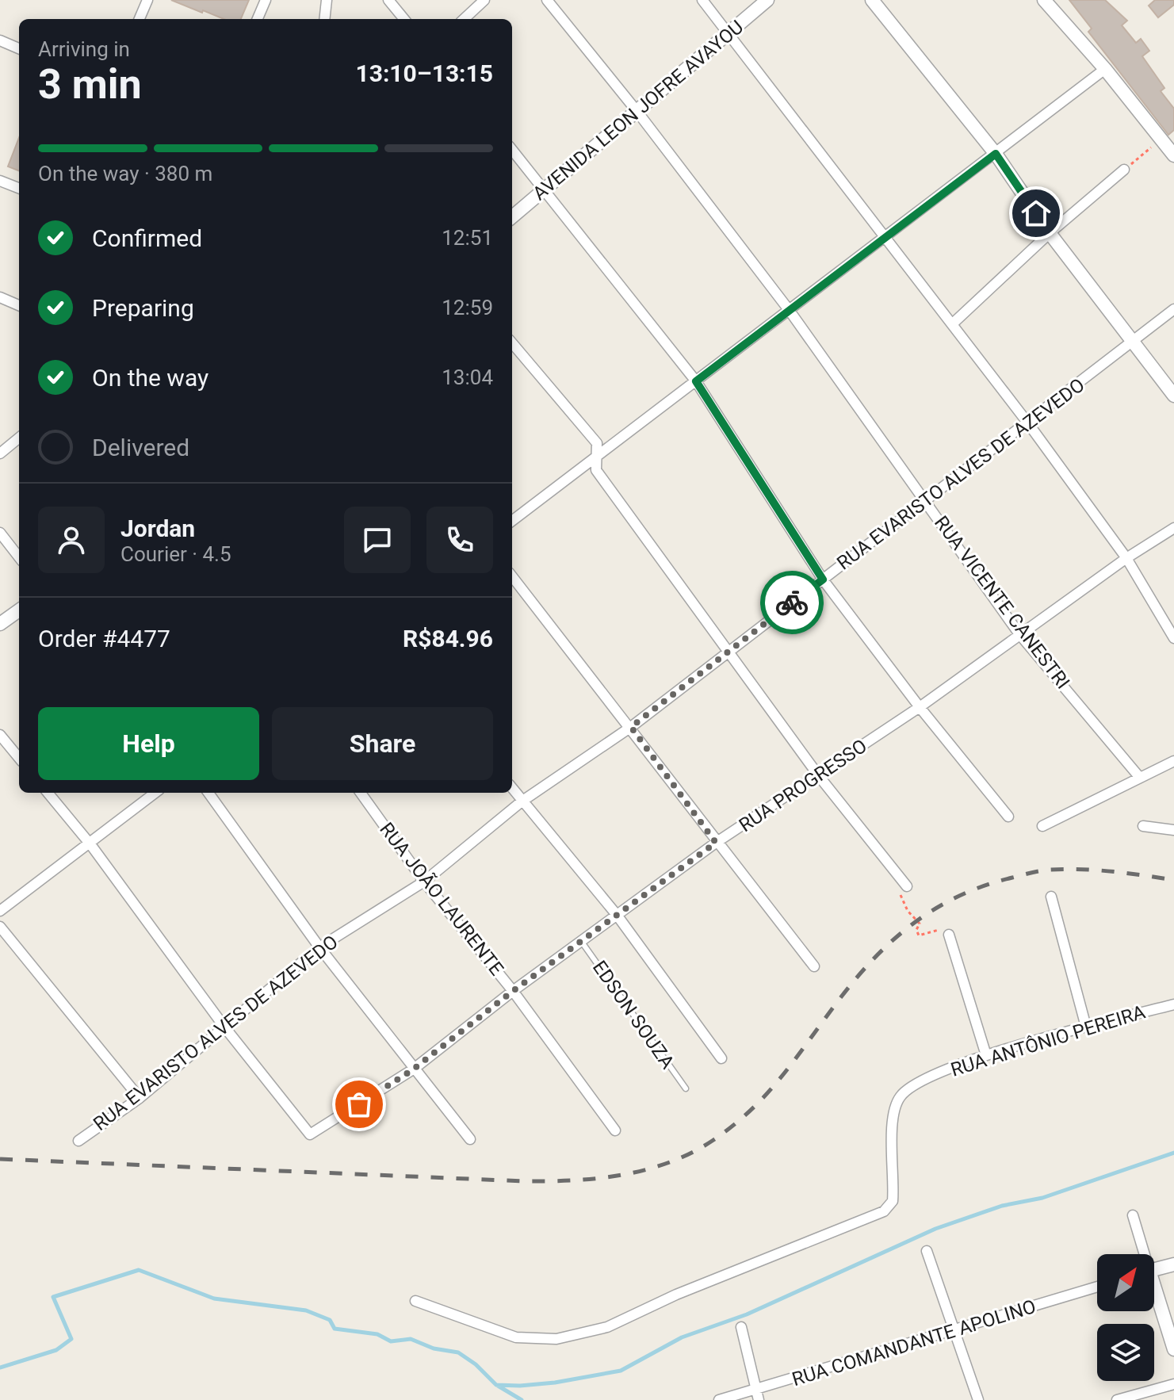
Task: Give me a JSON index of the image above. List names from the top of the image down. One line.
{"streets":{"street":["AVENIDA LEON JOFRE AVAYOU","RUA EVARISTO ALVES DE AZEVEDO","RUA VICENTE CANESTRI","RUA PROGRESSO","RUA JOÃO LAURENTE","RUA ANTÔNIO PEREIRA","RUA COMANDANTE APOLINO"],"lane":["EDSON SOUZA"]},"crossings":[["AVENIDA LEON JOFRE AVAYOU","RUA VICENTE CANESTRI"],["RUA EVARISTO ALVES DE AZEVEDO","RUA VICENTE CANESTRI"],["RUA EVARISTO ALVES DE AZEVEDO","RUA PROGRESSO"],["RUA EVARISTO ALVES DE AZEVEDO","RUA JOÃO LAURENTE"],["RUA VICENTE CANESTRI","RUA PROGRESSO"],["RUA PROGRESSO","RUA JOÃO LAURENTE"],["RUA PROGRESSO","EDSON SOUZA"]],"north":"top right","page":{"heading":["3 min","Arriving in","13:10–13:15"],"panel":["Jordan","Courier · 4.5","Order #4477","R$84.96"],"bar":"On the way · 380 m","list":[["Confirmed","12:51"],["Preparing","12:59"],["On the way","13:04"],"Delivered"],"buttons":["Help","Share"]}}
